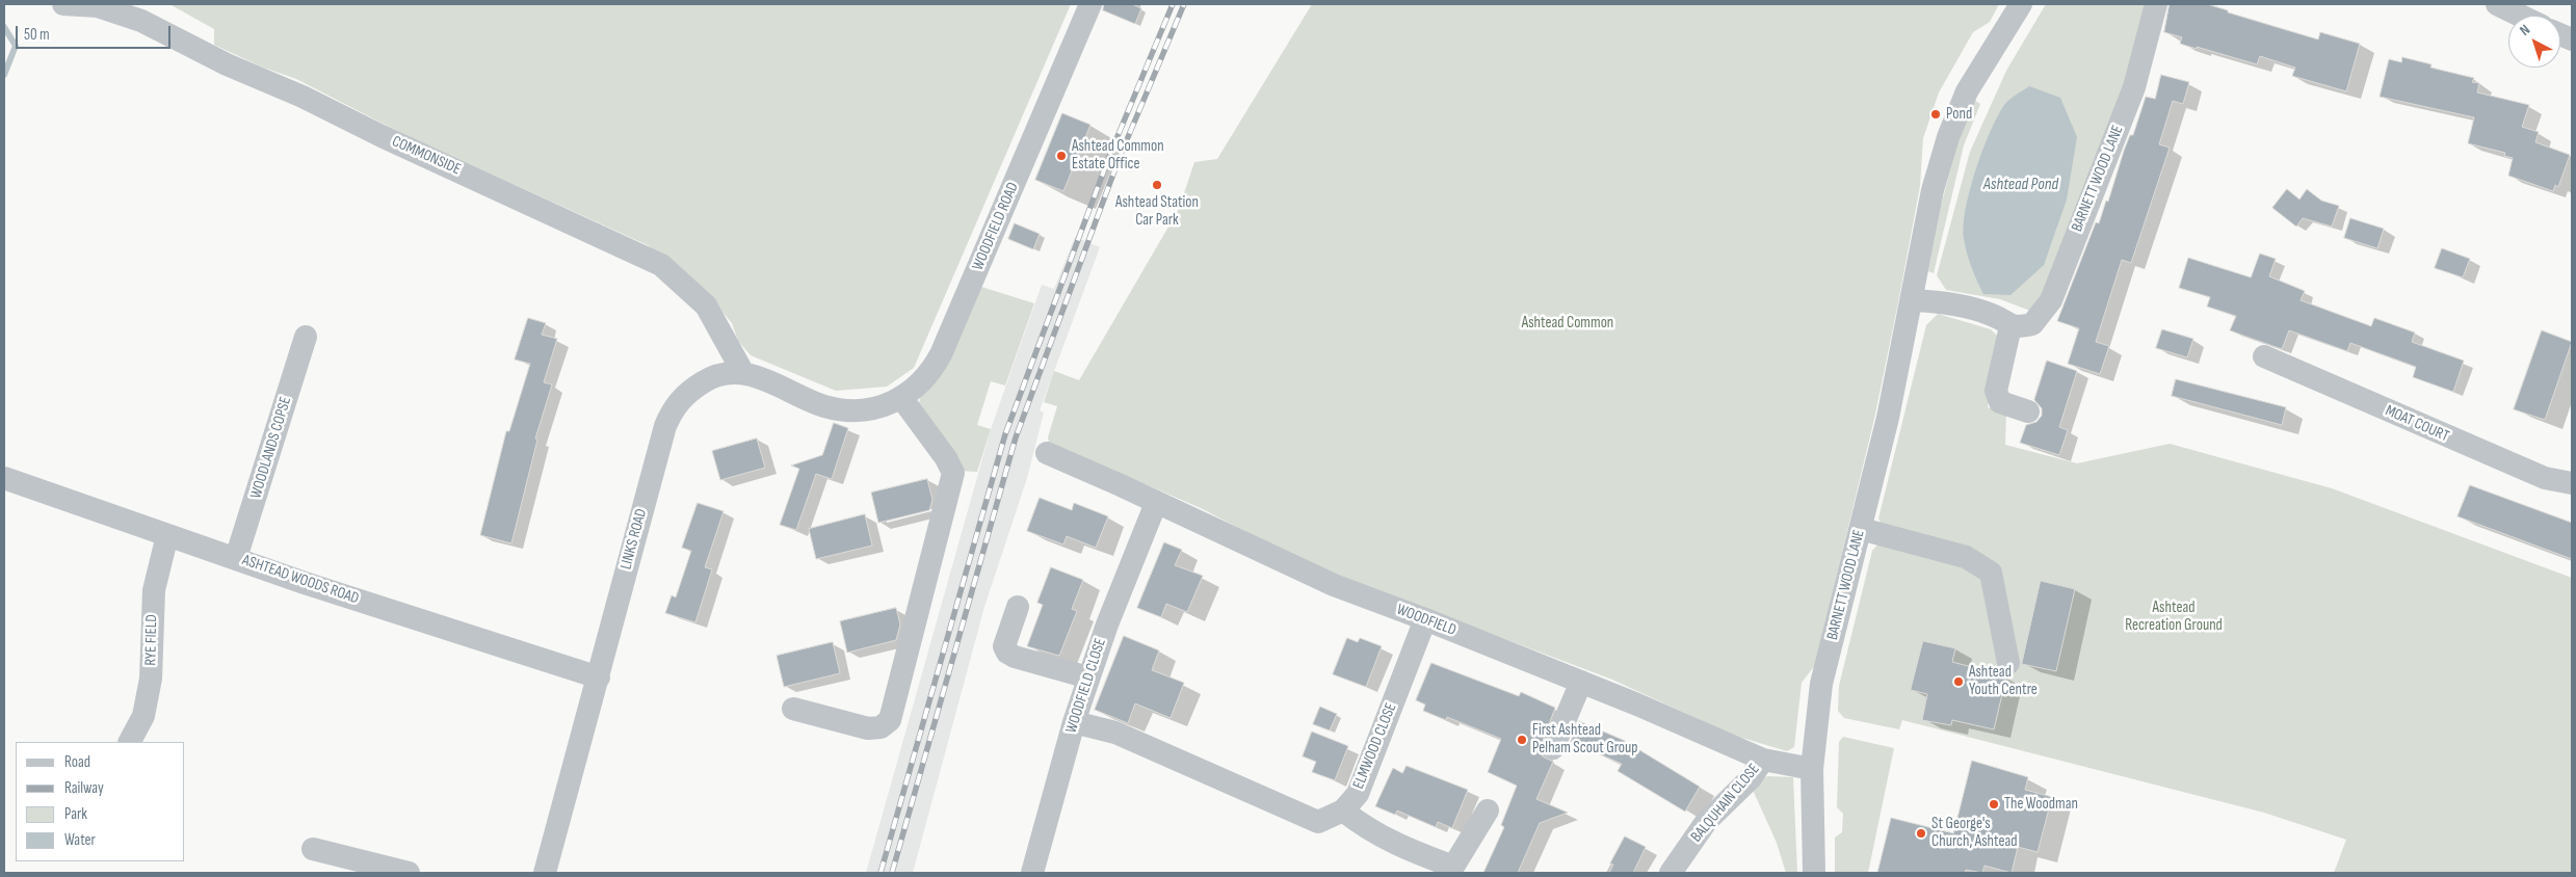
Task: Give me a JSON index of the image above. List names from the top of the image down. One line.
{"streets":{"street":["COMMONSIDE","BARNETT WOOD LANE","WOODFIELD ROAD","MOAT COURT","WOODLANDS COPSE","LINKS ROAD","ASHTEAD WOODS ROAD","WOODFIELD","RYE FIELD","WOODFIELD CLOSE","ELMWOOD CLOSE","BALQUHAIN CLOSE"]},"crossings":[["COMMONSIDE","LINKS ROAD"],["BARNETT WOOD LANE","WOODFIELD"],["WOODFIELD ROAD","LINKS ROAD"],["WOODLANDS COPSE","ASHTEAD WOODS ROAD"],["LINKS ROAD","ASHTEAD WOODS ROAD"],["ASHTEAD WOODS ROAD","RYE FIELD"],["WOODFIELD","WOODFIELD CLOSE"],["WOODFIELD","ELMWOOD CLOSE"],["WOODFIELD","BALQUHAIN CLOSE"],["WOODFIELD CLOSE","ELMWOOD CLOSE"]],"water":["Ashtead Pond"],"parks":["Ashtead Common","Ashtead Recreation Ground"],"places":["Pond","Ashtead Common Estate Office","Ashtead Station Car Park","Ashtead Youth Centre","First Ashtead Pelham Scout Group","The Woodman","St George's Church, Ashtead"],"legend":["Road","Railway","Park","Water"],"scale_bar":"50 m","north":"top left"}
